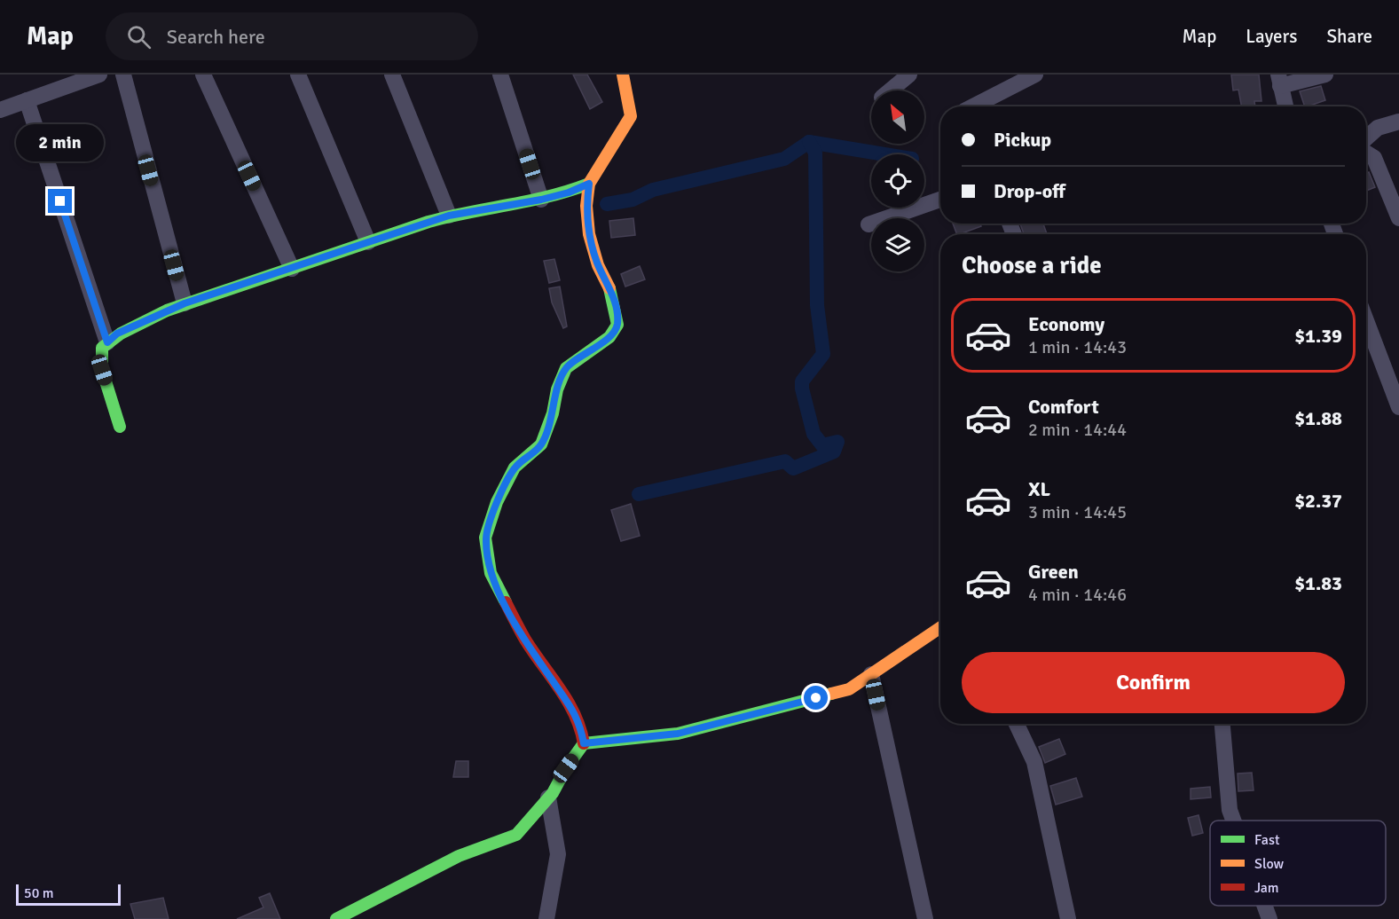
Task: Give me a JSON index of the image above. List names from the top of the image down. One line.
{"legend":["Fast","Slow","Jam"],"scale_bar":"50 m","north":"top left","page":{"header":"Map","search":"Search here","nav":["Map","Layers","Share"],"banner":["Pickup","Drop-off"],"bubble":"2 min","heading":"Choose a ride","list":[{"name":"Economy","note":"1 min · 14:43","value":"$1.39"},{"name":"Comfort","note":"2 min · 14:44","value":"$1.88"},{"name":"XL","note":"3 min · 14:45","value":"$2.37"},{"name":"Green","note":"4 min · 14:46","value":"$1.83"}],"buttons":"Confirm","scale":"50 m"}}
